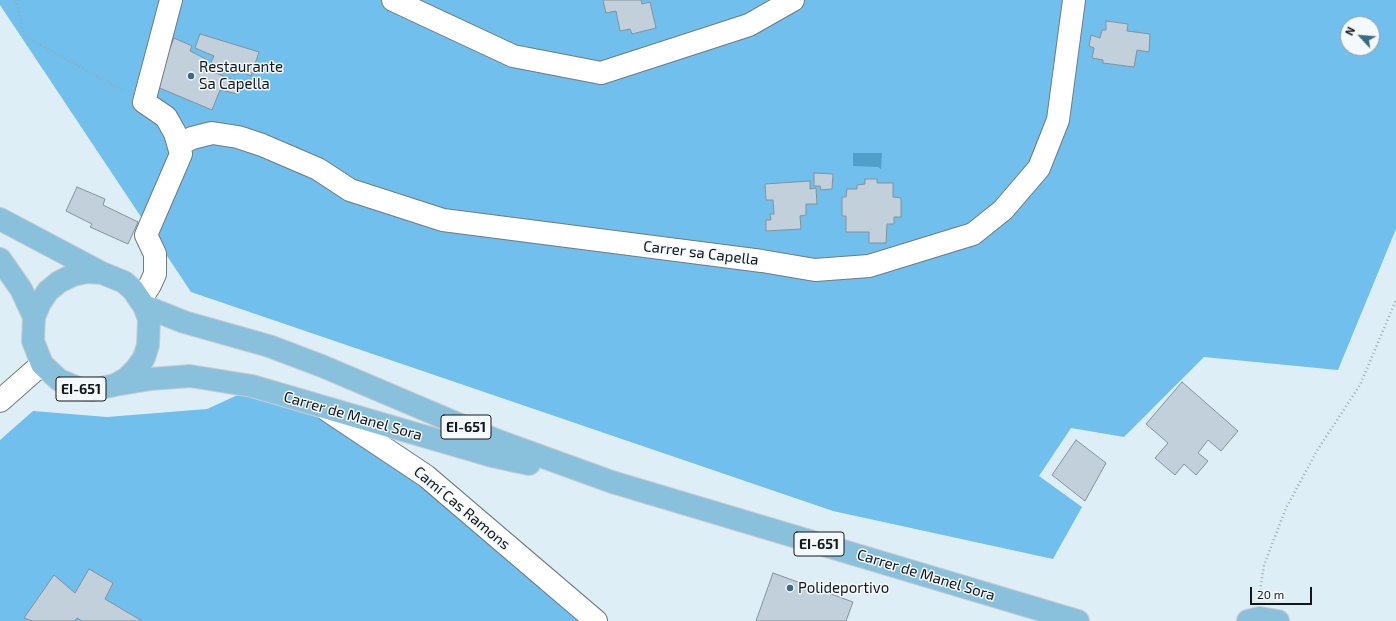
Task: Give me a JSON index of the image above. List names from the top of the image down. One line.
{"streets":{"main road":["EI-651","Carrer de Manel Sora"],"street":["Carrer sa Capella","Camí Cas Ramons"]},"crossings":[["EI-651","Carrer de Manel Sora"],["Carrer de Manel Sora","Camí Cas Ramons"]],"places":["Restaurante Sa Capella","Polideportivo"],"scale_bar":"20 m","north":"top left"}
